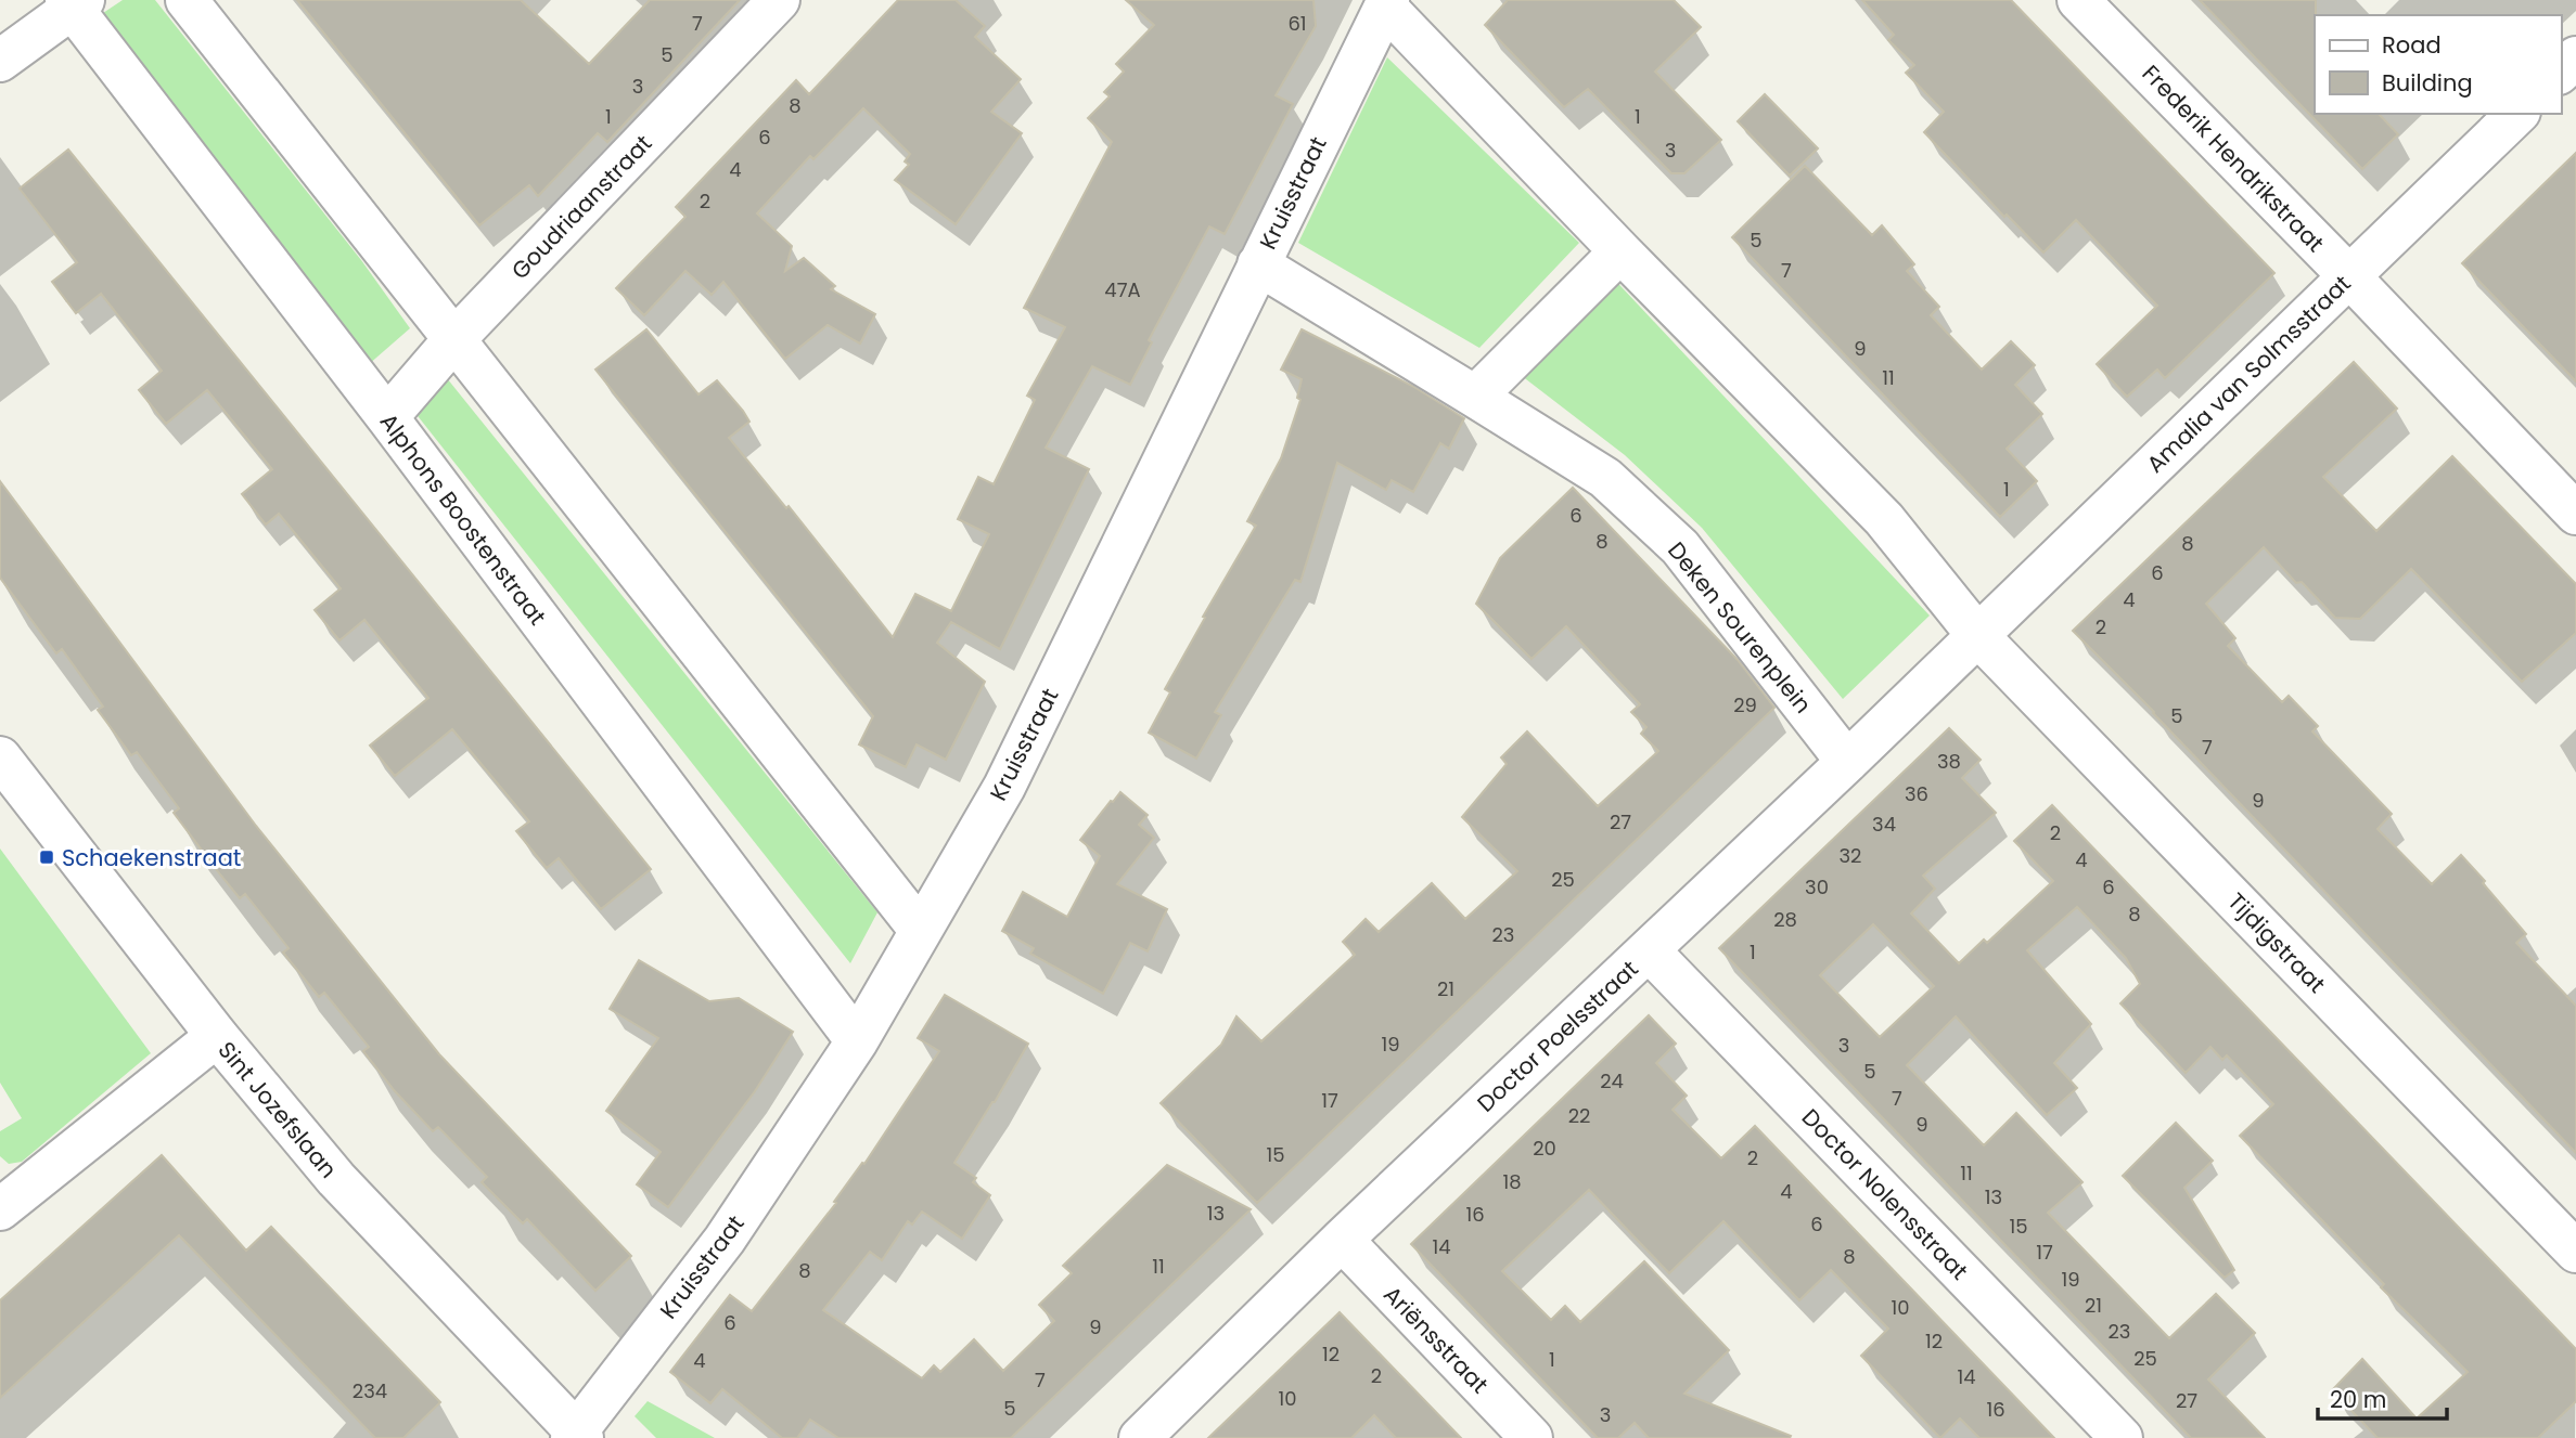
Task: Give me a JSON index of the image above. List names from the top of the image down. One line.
{"streets":{"street":["Frederik Hendrikstraat","Kruisstraat","Goudriaanstraat","Amalia van Solmsstraat","Alphons Boostenstraat","Deken Sourenplein","Tijdigstraat","Doctor Poelsstraat","Sint Jozefslaan","Doctor Nolensstraat","Ariënsstraat"]},"crossings":[["Frederik Hendrikstraat","Amalia van Solmsstraat"],["Kruisstraat","Alphons Boostenstraat"],["Kruisstraat","Deken Sourenplein"],["Kruisstraat","Sint Jozefslaan"],["Goudriaanstraat","Alphons Boostenstraat"],["Amalia van Solmsstraat","Tijdigstraat"],["Amalia van Solmsstraat","Doctor Poelsstraat"],["Deken Sourenplein","Doctor Poelsstraat"],["Tijdigstraat","Doctor Poelsstraat"],["Doctor Poelsstraat","Doctor Nolensstraat"],["Doctor Poelsstraat","Ariënsstraat"]],"places":{"transit":["Schaekenstraat"]},"house_numbers":["7","61","5","3","8","1","1","6","3","4","2","5","7","47A","9","11","1","6","8","8","6","4","2","29","5","7","38","36","9","27","34","2","32","4","25","30","6","8","28","23","1","21","19","3","5","24","7","17","22","9","20","15","2","11","18","4","13","13","16","6","15","14","17","8","11","8","19","21","10","6","9","23","12","12","25","1","4","2","14","7","234","10","27","5","16","3"],"legend":["Road","Building"],"scale_bar":"20 m"}
